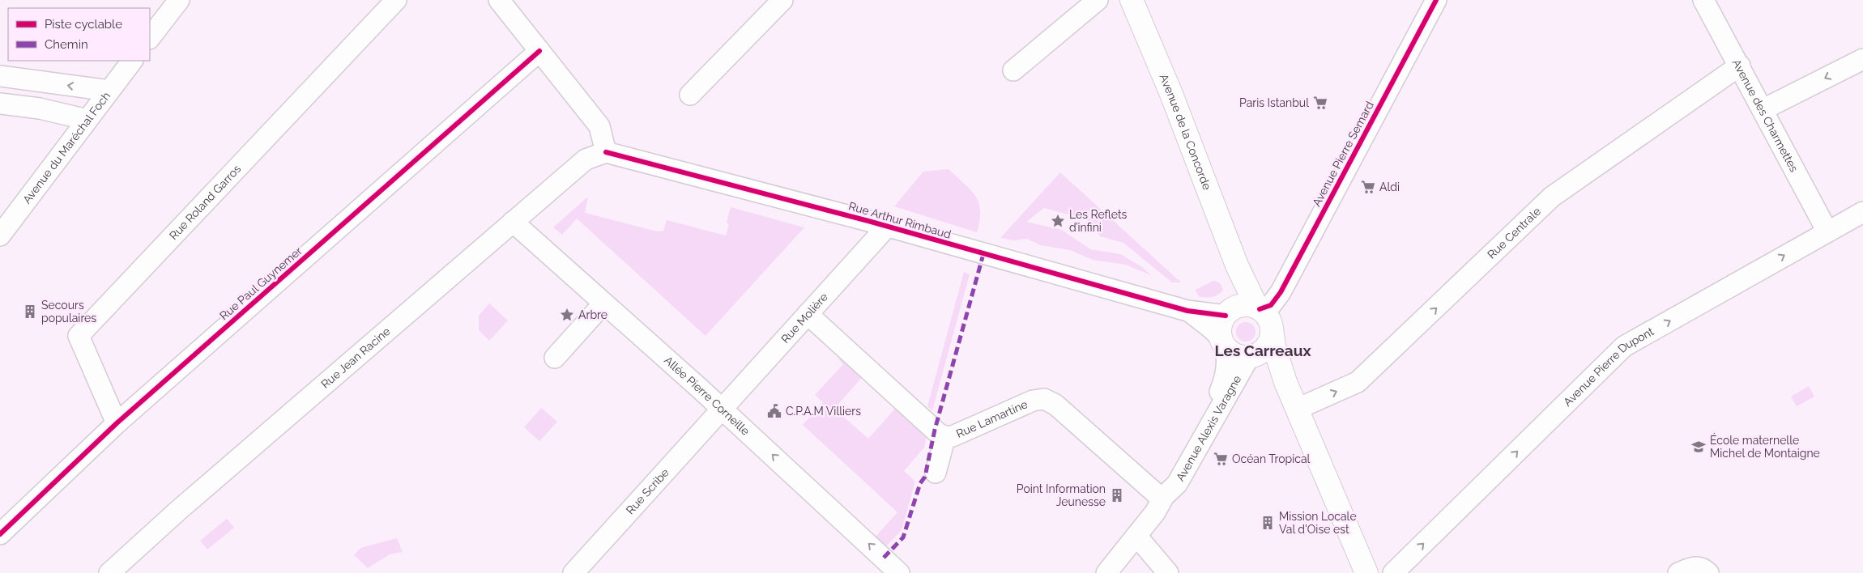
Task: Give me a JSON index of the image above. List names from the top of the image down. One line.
{"streets":{"main road":["Avenue de la Concorde"],"street":["Avenue des Charmettes","Avenue du Maréchal Foch","Avenue Pierre Semard","Rue Roland Garros","Rue Arthur Rimbaud","Rue Centrale","Rue Paul Guynemer","Rue Molière","Rue Jean Racine","Avenue Pierre Dupont","Allée Pierre Corneille","Rue Lamartine","Avenue Alexis Varagne","Rue Scribe"]},"crossings":[["Avenue des Charmettes","Rue Centrale"],["Avenue des Charmettes","Avenue Pierre Dupont"],["Avenue de la Concorde","Avenue Pierre Semard"],["Avenue de la Concorde","Avenue Alexis Varagne"],["Avenue Pierre Semard","Avenue Alexis Varagne"],["Rue Roland Garros","Rue Paul Guynemer"],["Rue Arthur Rimbaud","Rue Molière"],["Rue Arthur Rimbaud","Rue Jean Racine"],["Rue Molière","Allée Pierre Corneille"],["Rue Molière","Rue Lamartine"],["Rue Molière","Rue Scribe"],["Rue Jean Racine","Allée Pierre Corneille"],["Allée Pierre Corneille","Rue Scribe"],["Rue Lamartine","Avenue Alexis Varagne"]],"one_way":["Rue Centrale","Avenue Pierre Dupont","Allée Pierre Corneille"],"districts":["Les Carreaux"],"places":{"supermarket":["Paris Istanbul","Aldi","Océan Tropical"],"place":["Les Reflets d’infini","Arbre"],"building":["Secours populaires","Point Information Jeunesse","Mission Locale Val d'Oise est"],"public building":["C.P.A.M Villiers"],"school or university":["École maternelle Michel de Montaigne"]},"legend":["Piste cyclable","Chemin"]}
